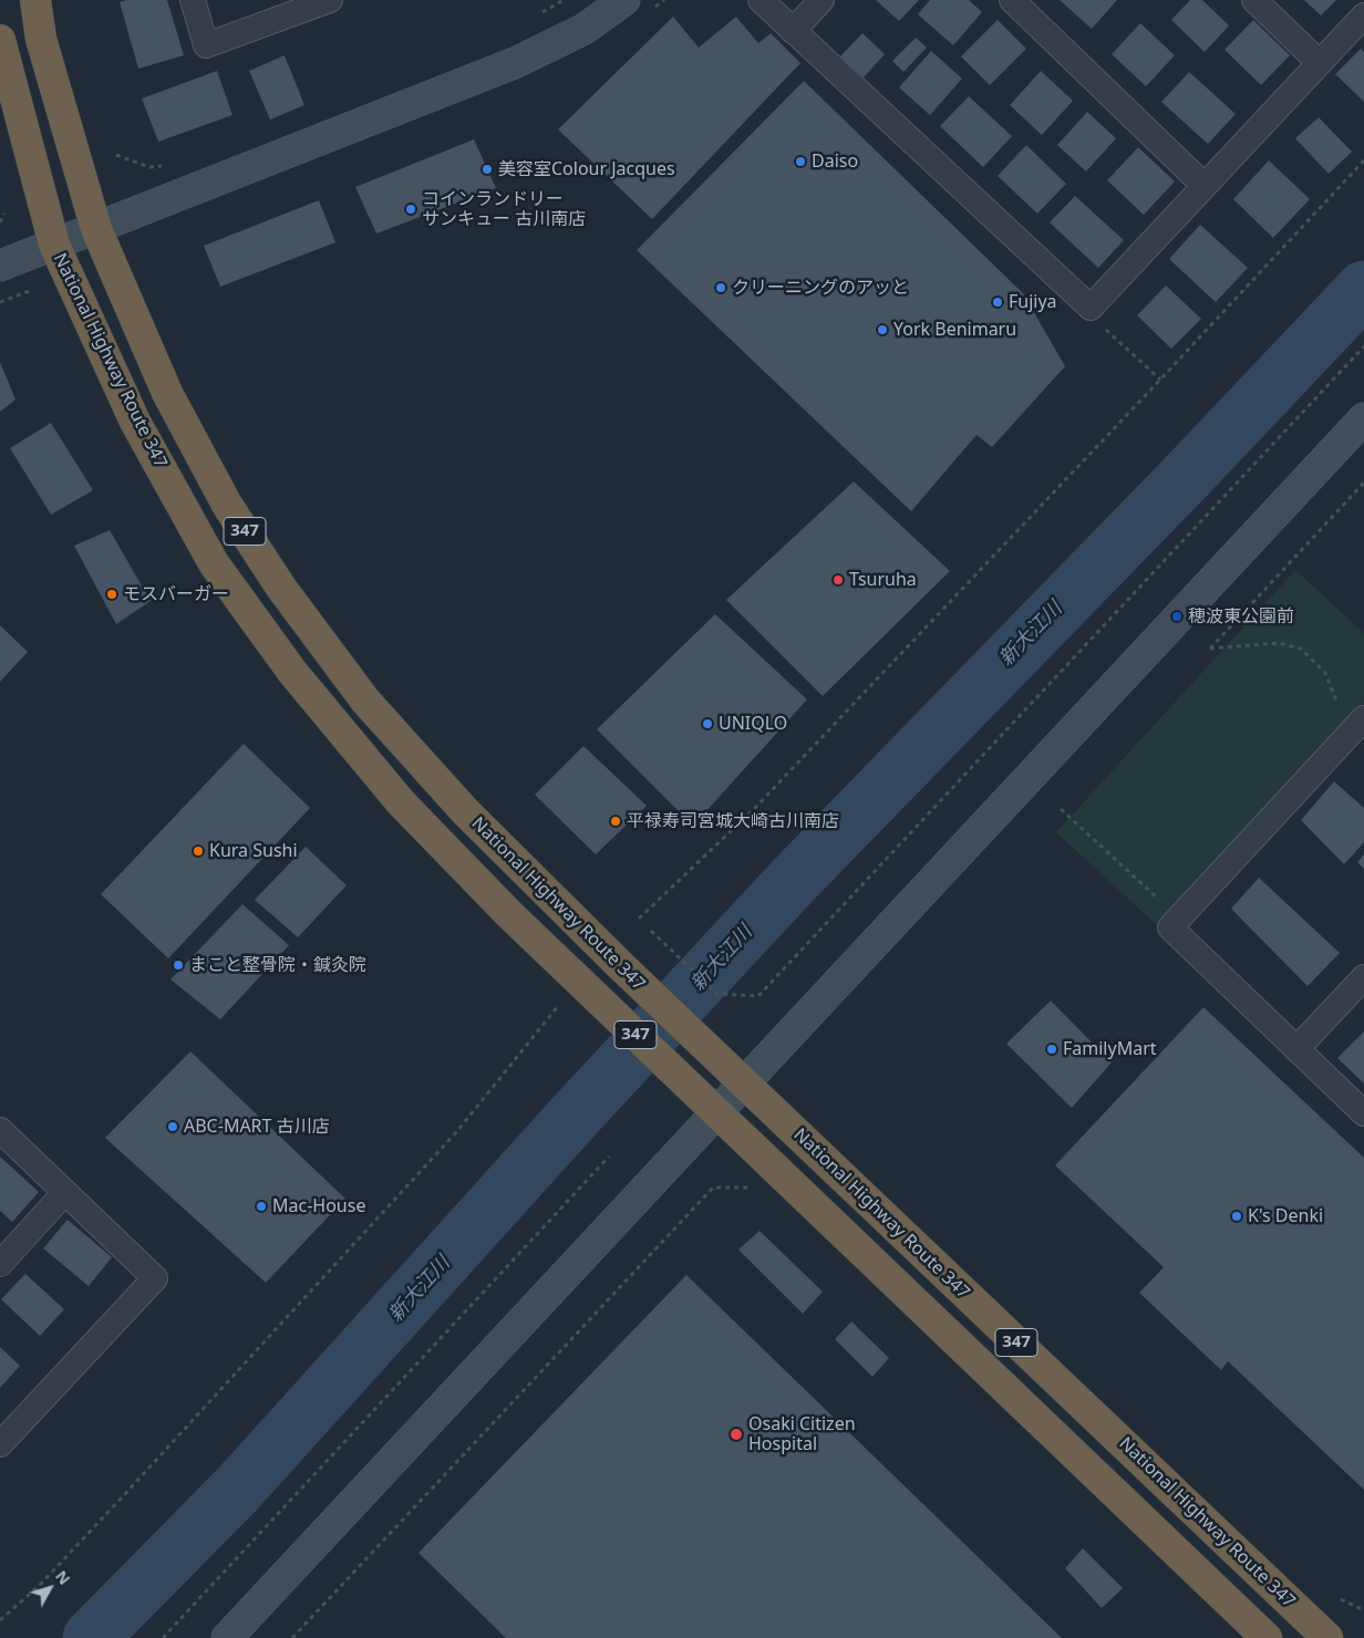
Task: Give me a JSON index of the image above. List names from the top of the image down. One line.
{"streets":{"highway":["National Highway Route 347","347"]},"water":["新大江川"],"places":["Daiso","美容室Colour Jacques","コインランドリー サンキュー 古川南店","クリーニングのアッと","Fujiya","York Benimaru","Tsuruha","モスバーガー","穂波東公園前","UNIQLO","平禄寿司宮城大崎古川南店","Kura Sushi","まこと整骨院・鍼灸院","FamilyMart","ABC-MART 古川店","Mac-House","K's Denki","Osaki Citizen Hospital"],"north":"top right"}
